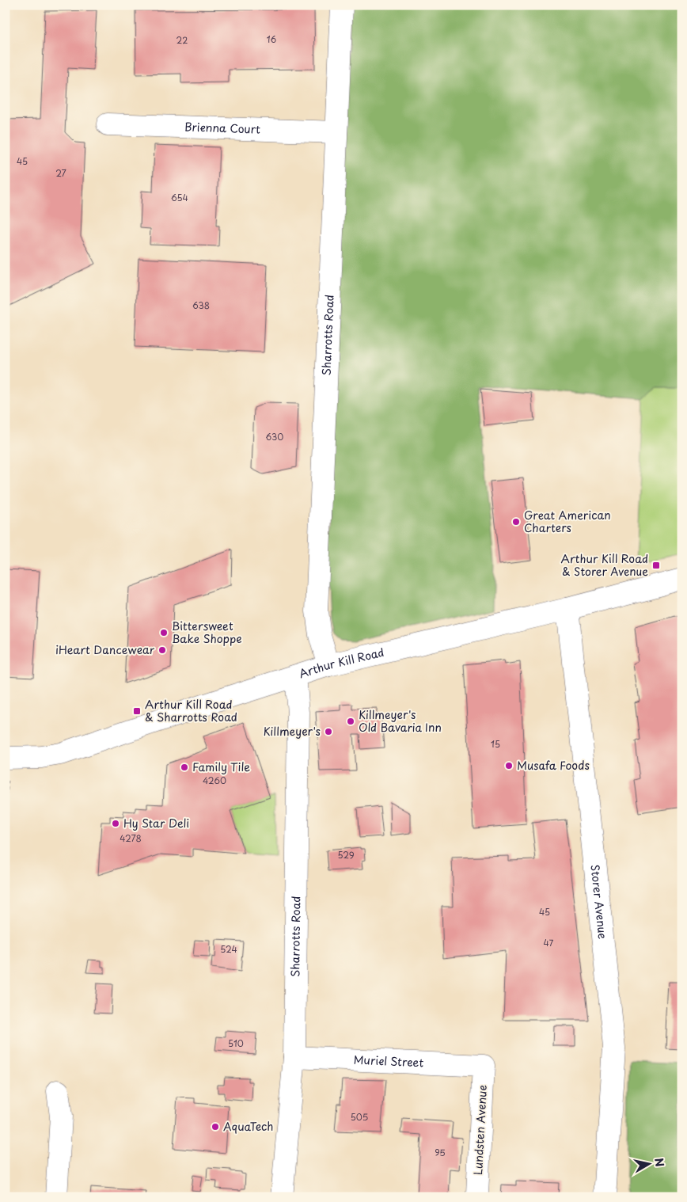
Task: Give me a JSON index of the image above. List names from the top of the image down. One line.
{"streets":{"street":["Brienna Court","Sharrotts Road","Arthur Kill Road","Storer Avenue","Muriel Street","Lundsten Avenue"]},"crossings":[["Brienna Court","Sharrotts Road"],["Sharrotts Road","Arthur Kill Road"],["Sharrotts Road","Muriel Street"],["Arthur Kill Road","Storer Avenue"],["Muriel Street","Lundsten Avenue"]],"places":{"other":["Great American Charters","Bittersweet Bake Shoppe","iHeart Dancewear","Killmeyer's Old Bavaria Inn","Killmeyer's","Musafa Foods","Family Tile","Hy Star Deli","AquaTech"],"transit":["Arthur Kill Road & Storer Avenue","Arthur Kill Road & Sharrotts Road"]},"house_numbers":["16","22","45","27","654","638","630","15","4260","4278","529","45","47","524","510","505","95"],"north":"right"}
